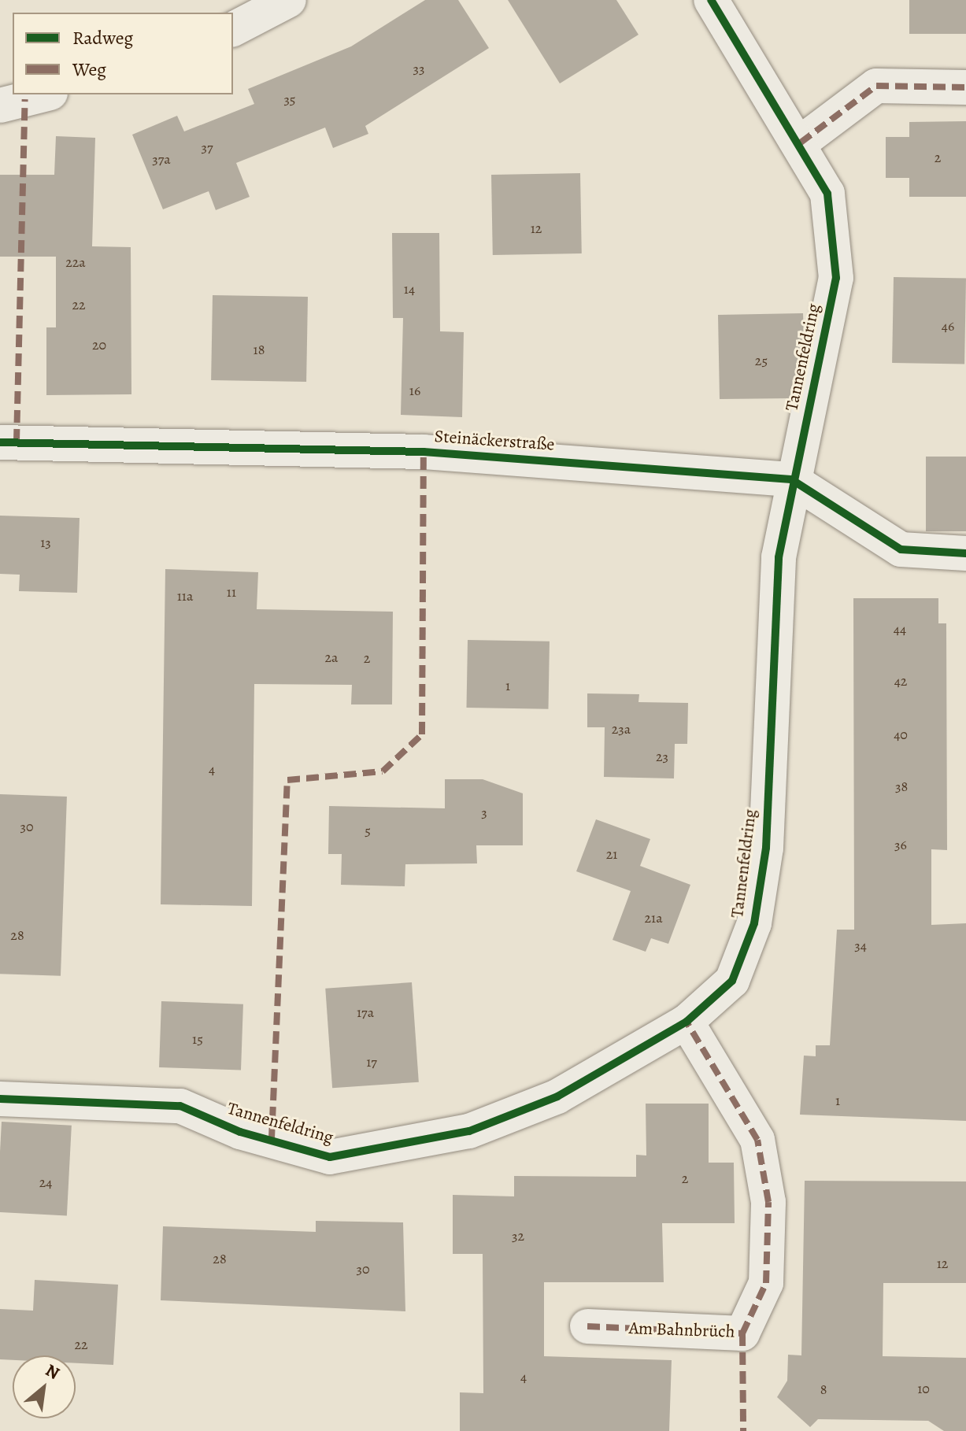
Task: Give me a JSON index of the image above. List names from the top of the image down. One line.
{"streets":{"street":["Tannenfeldring","Steinäckerstraße","Am Bahnbrüch"]},"crossings":[["Tannenfeldring","Steinäckerstraße"],["Tannenfeldring","Am Bahnbrüch"]],"house_numbers":["33","35","37","2","37a","12","22a","14","22","46","20","18","25","16","13","11","11a","44","2a","2","42","1","23a","40","23","4","38","3","30","5","36","21","21a","28","34","17a","15","17","1","2","24","32","28","12","30","22","4","10","8"],"legend":["Radweg","Weg"],"north":"top right"}
